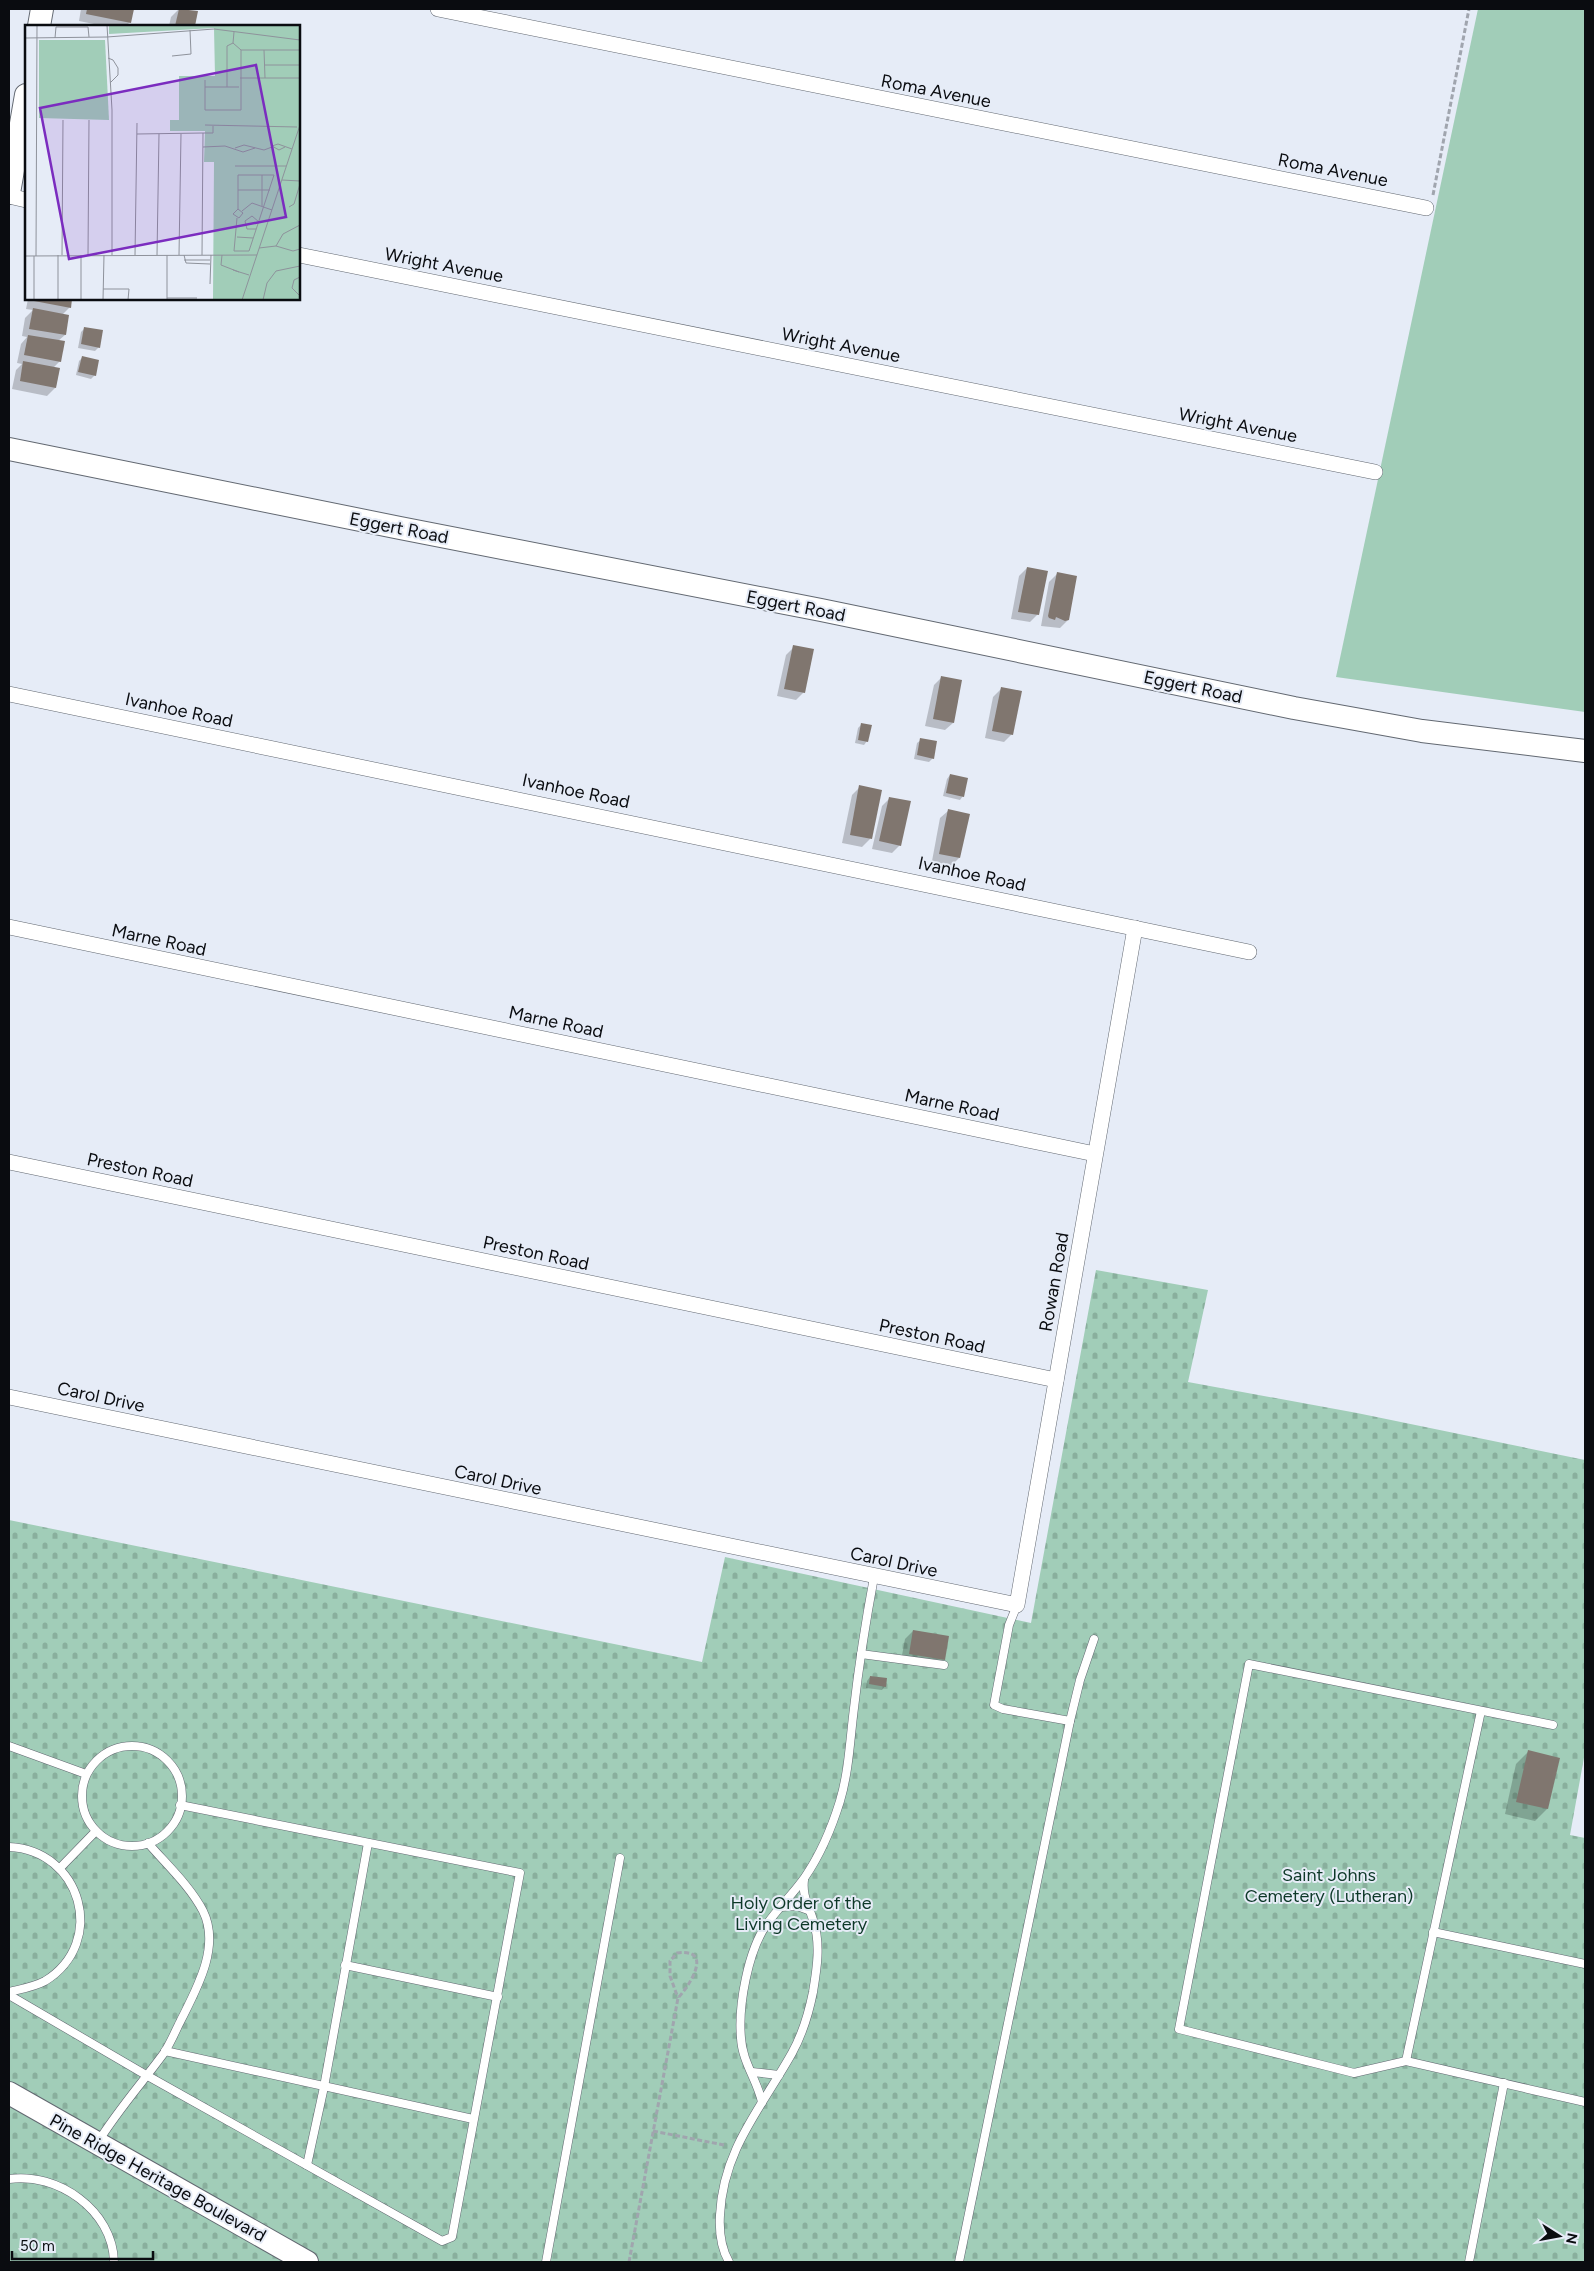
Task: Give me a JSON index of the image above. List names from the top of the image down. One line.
{"streets":{"street":["Roma Avenue","Wright Avenue","Eggert Road","Ivanhoe Road","Marne Road","Preston Road","Rowan Road","Carol Drive","Pine Ridge Heritage Boulevard"]},"crossings":[["Ivanhoe Road","Rowan Road"],["Marne Road","Rowan Road"],["Preston Road","Rowan Road"],["Rowan Road","Carol Drive"]],"parks":["Saint Johns Cemetery (Lutheran)","Holy Order of the Living Cemetery"],"scale_bar":"50 m","north":"right"}
